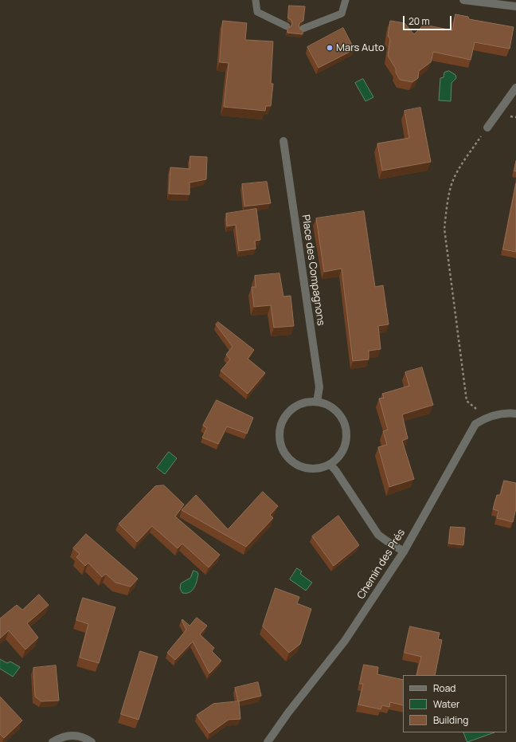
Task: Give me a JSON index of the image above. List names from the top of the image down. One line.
{"streets":{"street":["Place des Compagnons","Chemin des Prés"]},"places":["Mars Auto"],"legend":["Road","Water","Building"],"scale_bar":"20 m"}
